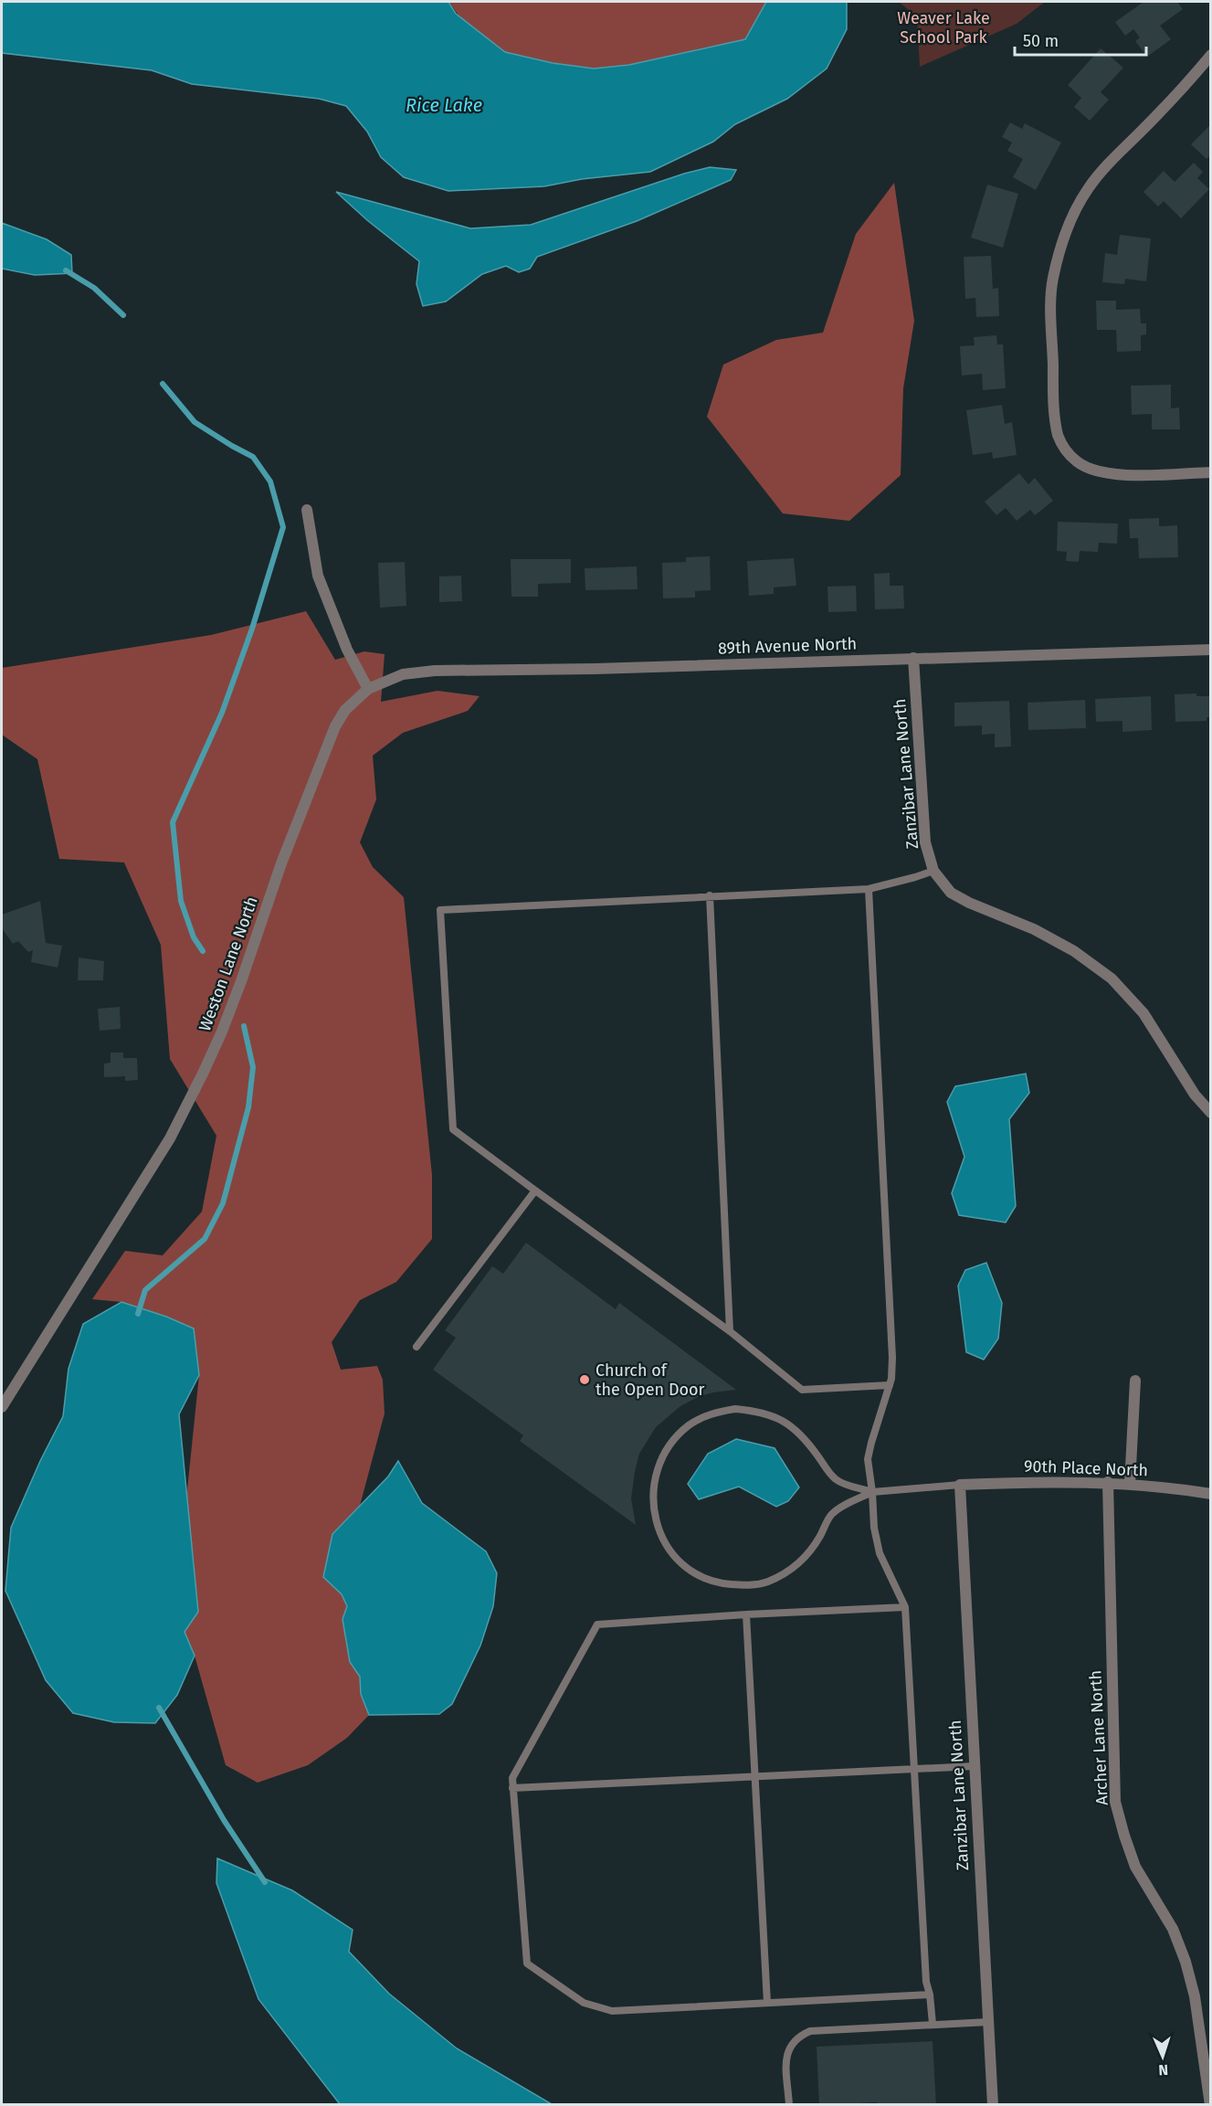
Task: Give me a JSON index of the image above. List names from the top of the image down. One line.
{"streets":{"street":["89th Avenue North","Zanzibar Lane North","Weston Lane North","90th Place North","Archer Lane North"]},"crossings":[["89th Avenue North","Zanzibar Lane North"],["89th Avenue North","Weston Lane North"],["Zanzibar Lane North","90th Place North"],["90th Place North","Archer Lane North"]],"water":["Rice Lake"],"parks":["Weaver Lake School Park"],"places":["Church of the Open Door"],"scale_bar":"50 m","north":"bottom"}
